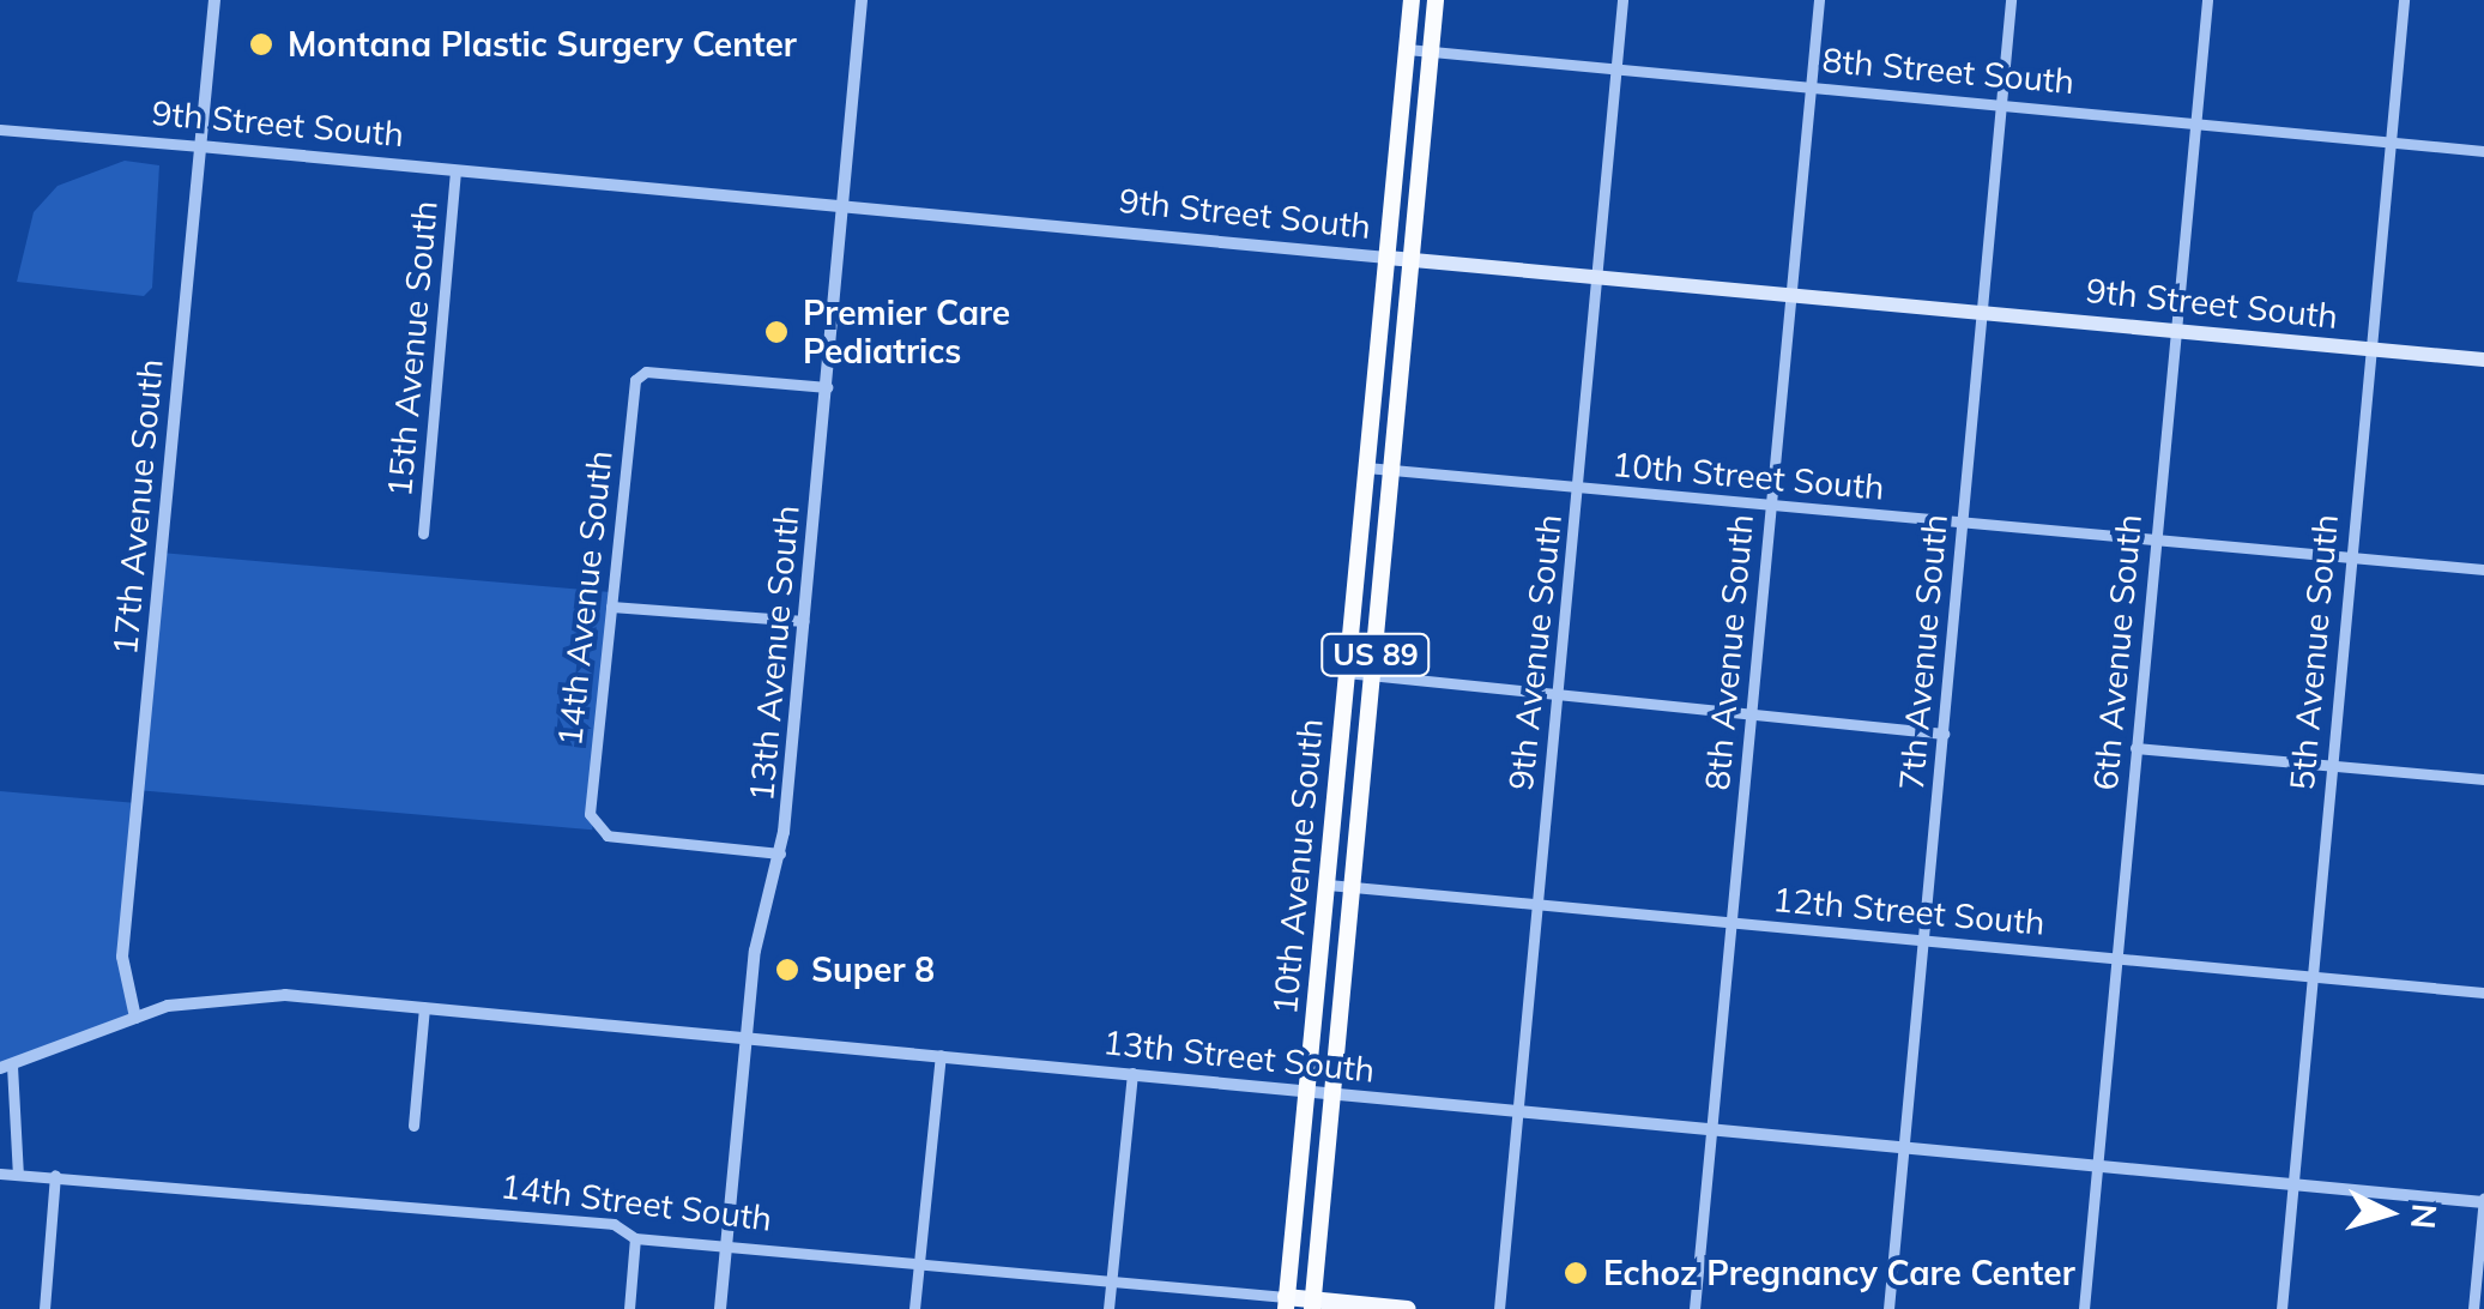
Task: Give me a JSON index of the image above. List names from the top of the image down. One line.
{"streets":{"highway":["US 89","10th Avenue South"],"main road":["9th Street South","14th Street South"],"street":["8th Street South","15th Avenue South","10th Street South","17th Avenue South","14th Avenue South","9th Avenue South","8th Avenue South","7th Avenue South","6th Avenue South","5th Avenue South","13th Avenue South","12th Street South","13th Street South"]},"crossings":[["8th Street South","9th Avenue South"],["8th Street South","8th Avenue South"],["8th Street South","7th Avenue South"],["8th Street South","6th Avenue South"],["8th Street South","5th Avenue South"],["8th Street South","10th Avenue South"],["9th Street South","15th Avenue South"],["9th Street South","17th Avenue South"],["9th Street South","9th Avenue South"],["9th Street South","8th Avenue South"],["9th Street South","7th Avenue South"],["9th Street South","6th Avenue South"],["9th Street South","5th Avenue South"],["9th Street South","13th Avenue South"],["9th Street South","10th Avenue South"],["10th Street South","9th Avenue South"],["10th Street South","8th Avenue South"],["10th Street South","7th Avenue South"],["10th Street South","6th Avenue South"],["10th Street South","5th Avenue South"],["10th Street South","10th Avenue South"],["17th Avenue South","13th Street South"],["14th Avenue South","13th Avenue South"],["9th Avenue South","12th Street South"],["9th Avenue South","13th Street South"],["8th Avenue South","12th Street South"],["8th Avenue South","13th Street South"],["7th Avenue South","12th Street South"],["7th Avenue South","13th Street South"],["6th Avenue South","12th Street South"],["6th Avenue South","13th Street South"],["5th Avenue South","12th Street South"],["5th Avenue South","13th Street South"],["13th Avenue South","13th Street South"],["13th Avenue South","14th Street South"],["10th Avenue South","12th Street South"],["10th Avenue South","13th Street South"],["10th Avenue South","14th Street South"]],"places":["Montana Plastic Surgery Center","Premier Care Pediatrics","Super 8","Echoz Pregnancy Care Center"],"north":"right"}
